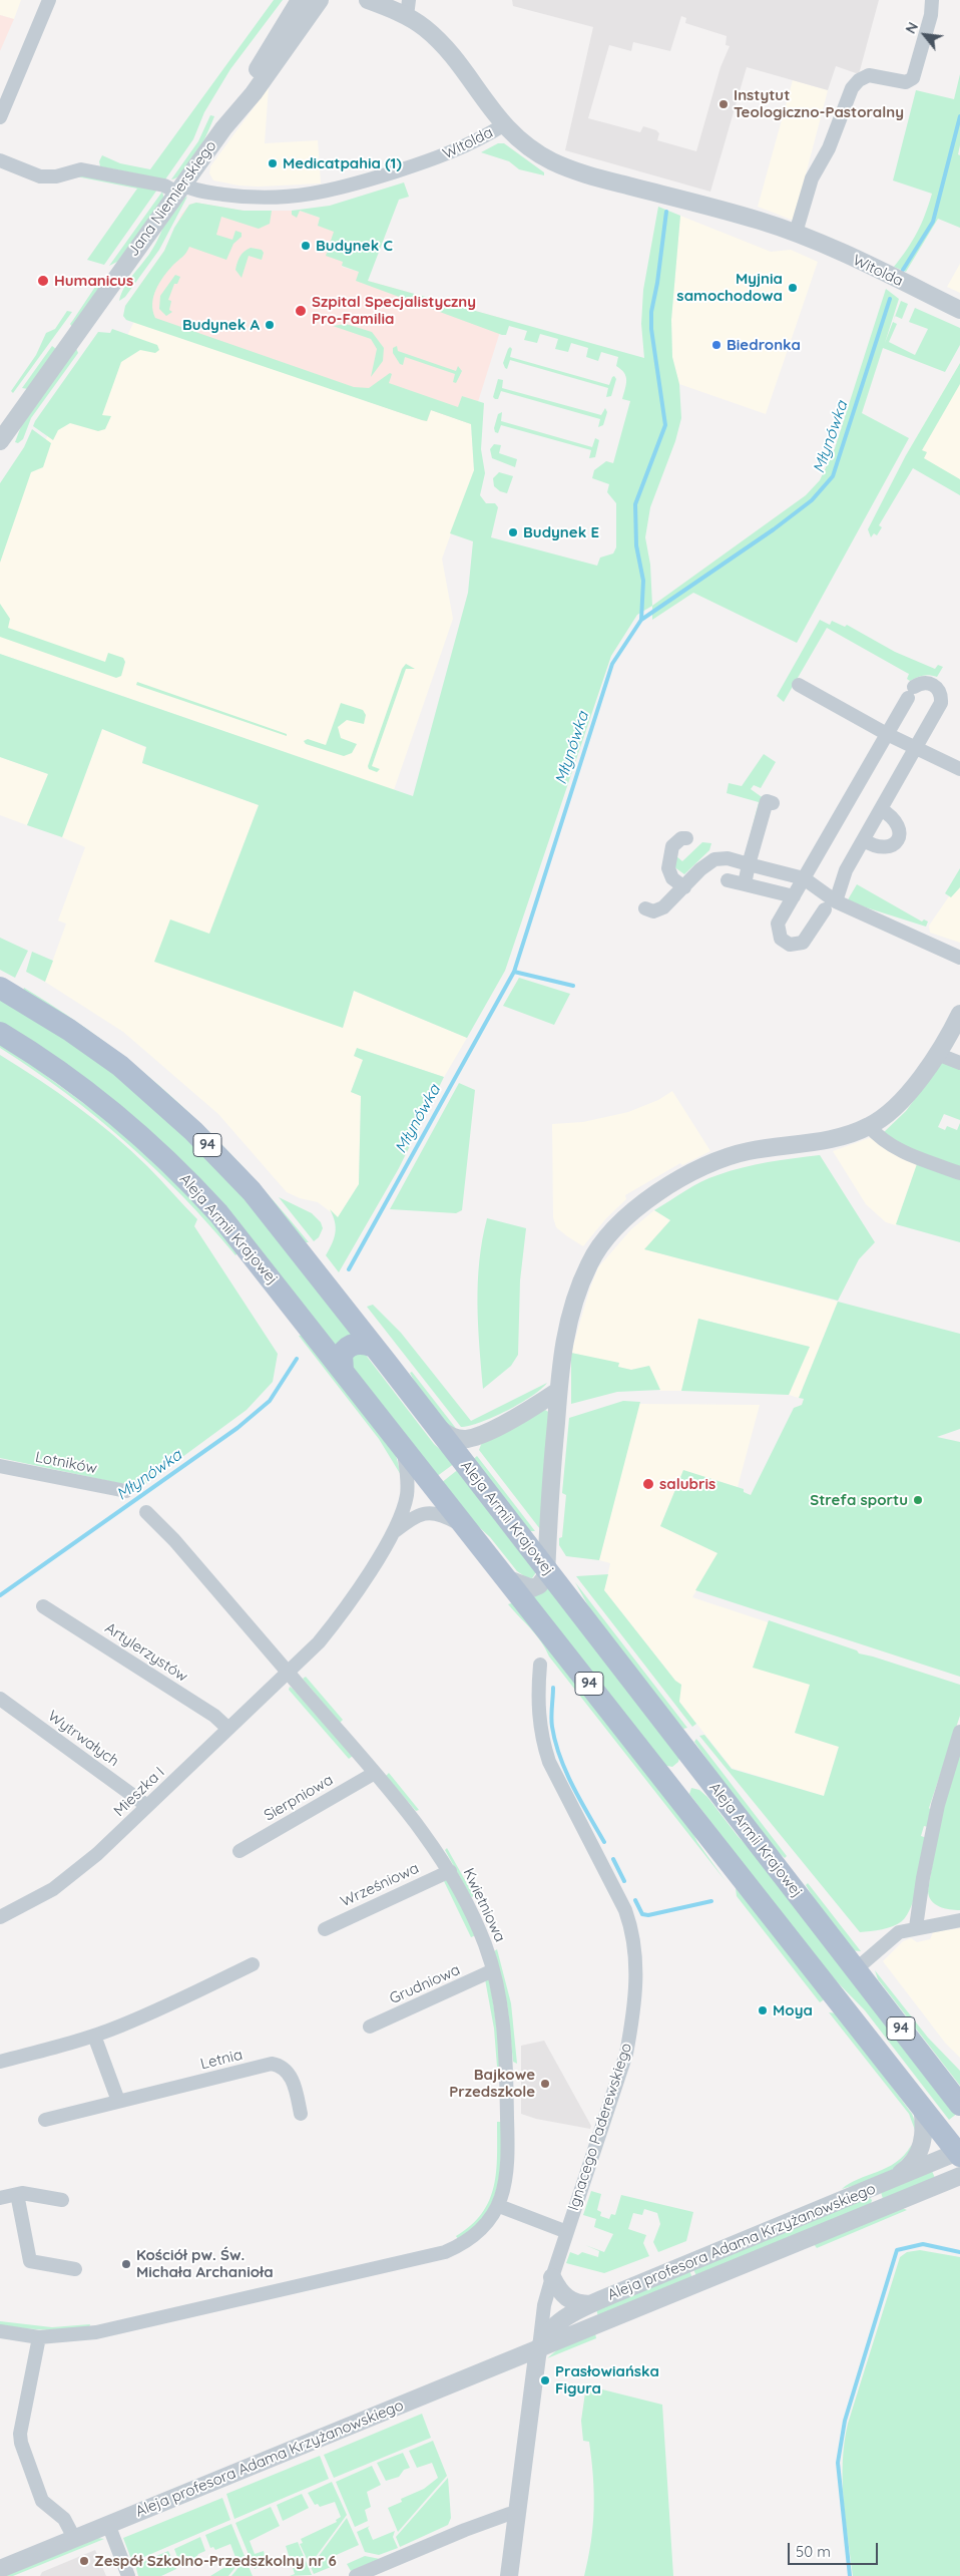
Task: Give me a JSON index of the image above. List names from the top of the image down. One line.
{"streets":{"main road":["94","Aleja Armii Krajowej"],"street":["Witolda","Jana Niemierskiego","Lotników","Artylerzystów","Wytrwałych","Mieszka I","Sierpniowa","Wrześniowa","Kwietniowa","Grudniowa","Letnia","Ignacego Paderewskiego","Aleja profesora Adama Krzyżanowskiego"]},"crossings":[["Witolda","Jana Niemierskiego"],["Aleja Armii Krajowej","Mieszka I"],["Aleja Armii Krajowej","Aleja profesora Adama Krzyżanowskiego"],["Artylerzystów","Mieszka I"],["Wytrwałych","Mieszka I"],["Mieszka I","Kwietniowa"],["Sierpniowa","Kwietniowa"],["Wrześniowa","Kwietniowa"],["Kwietniowa","Grudniowa"],["Ignacego Paderewskiego","Aleja profesora Adama Krzyżanowskiego"]],"water":["Młynówka"],"places":["Instytut Teologiczno-Pastoralny","Medicatpahia (1)","Budynek C","Humanicus","Myjnia samochodowa","Szpital Specjalistyczny Pro-Familia","Budynek A","Biedronka","Budynek E","salubris","Strefa sportu","Moya","Bajkowe Przedszkole","Kościół pw. Św. Michała Archanioła","Prasłowiańska Figura","Zespół Szkolno-Przedszkolny nr 6"],"scale_bar":"50 m","north":"top left"}
